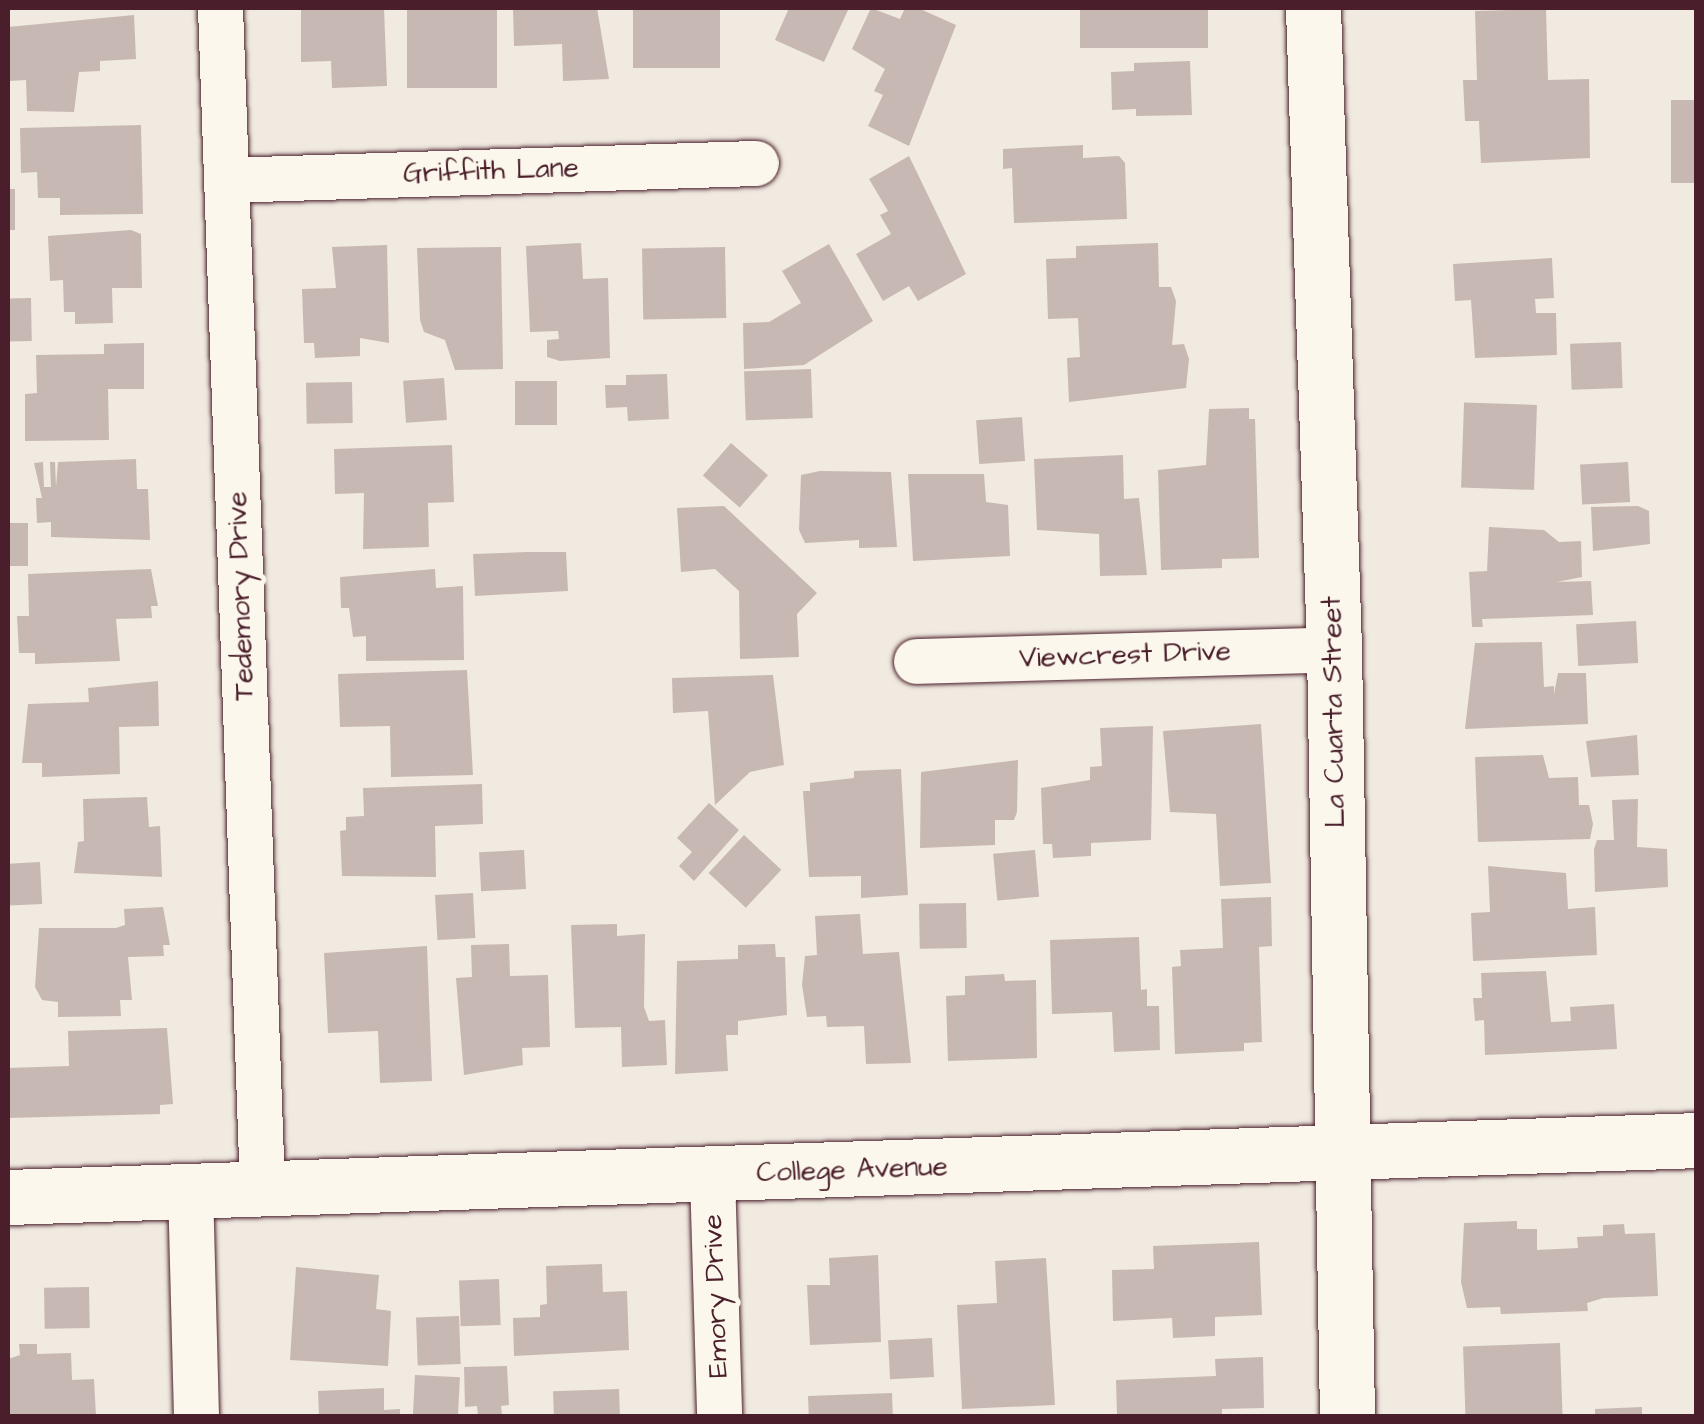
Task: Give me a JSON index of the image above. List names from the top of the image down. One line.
{"streets":{"street":["Griffith Lane","Tedemory Drive","Viewcrest Drive","La Cuarta Street","College Avenue","Emory Drive"]},"crossings":[["Griffith Lane","Tedemory Drive"],["Tedemory Drive","College Avenue"],["Viewcrest Drive","La Cuarta Street"],["La Cuarta Street","College Avenue"],["College Avenue","Emory Drive"]]}
